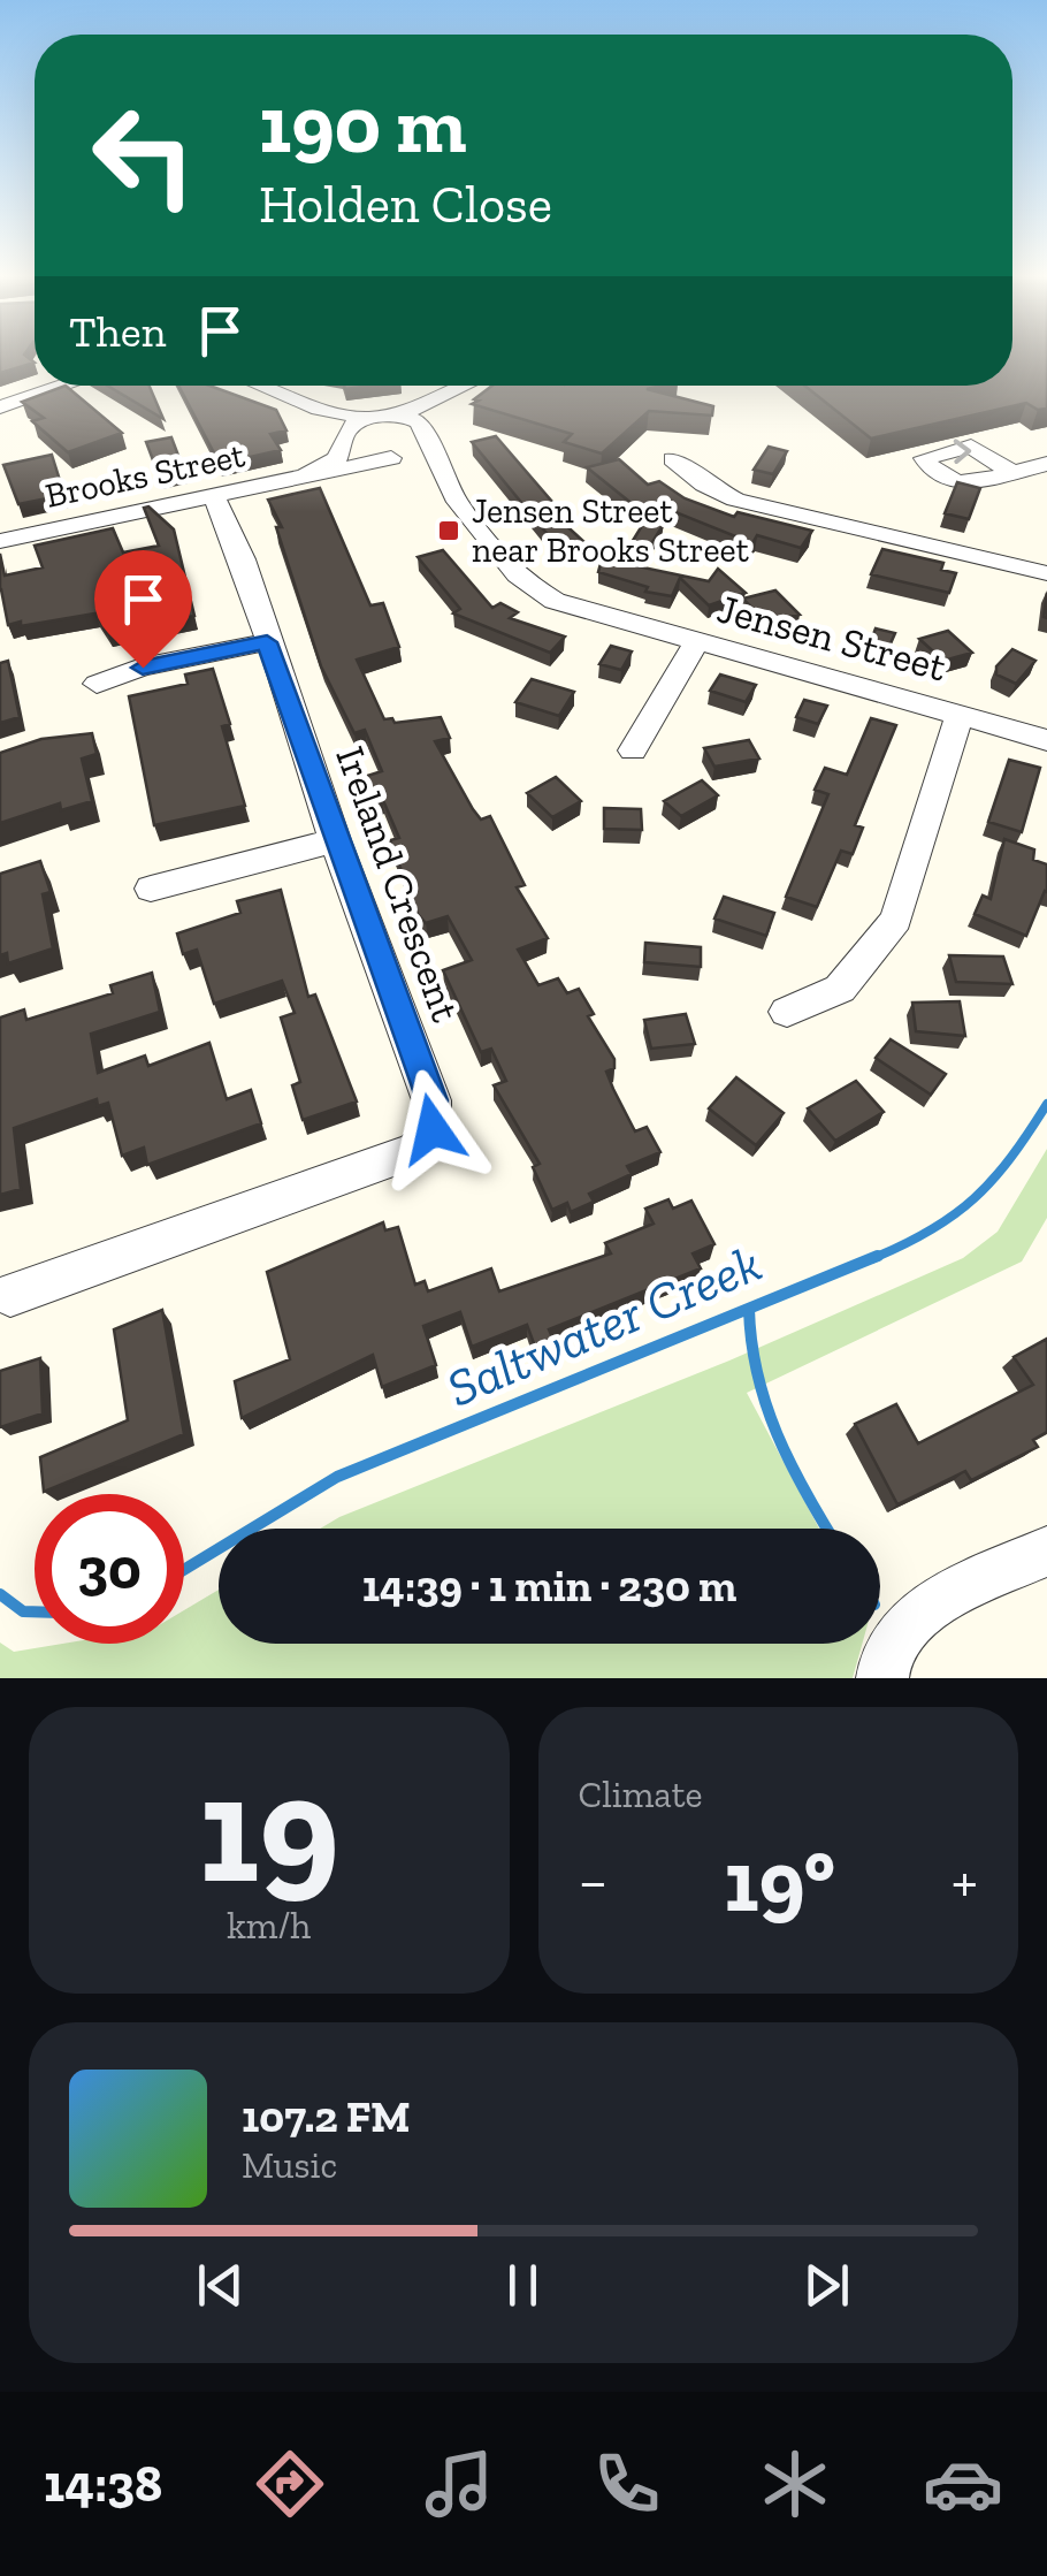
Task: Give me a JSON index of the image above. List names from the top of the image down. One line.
{"streets":{"street":["Brooks Street","Jensen Street","Ireland Crescent"]},"crossings":[["Brooks Street","Jensen Street"],["Brooks Street","Ireland Crescent"]],"water":["Saltwater Creek"],"places":{"transit":["Jensen Street near Brooks Street"]},"page":{"turn":["190 m","Holden Close"],"then":"Then","limit":"30","trip":"14:39 · 1 min · 230 m","tile":[["19","km/h"],"Climate"],"heat":["−","19°","+"],"song":["107.2 FM","Music"],"tabs":"14:38"}}
